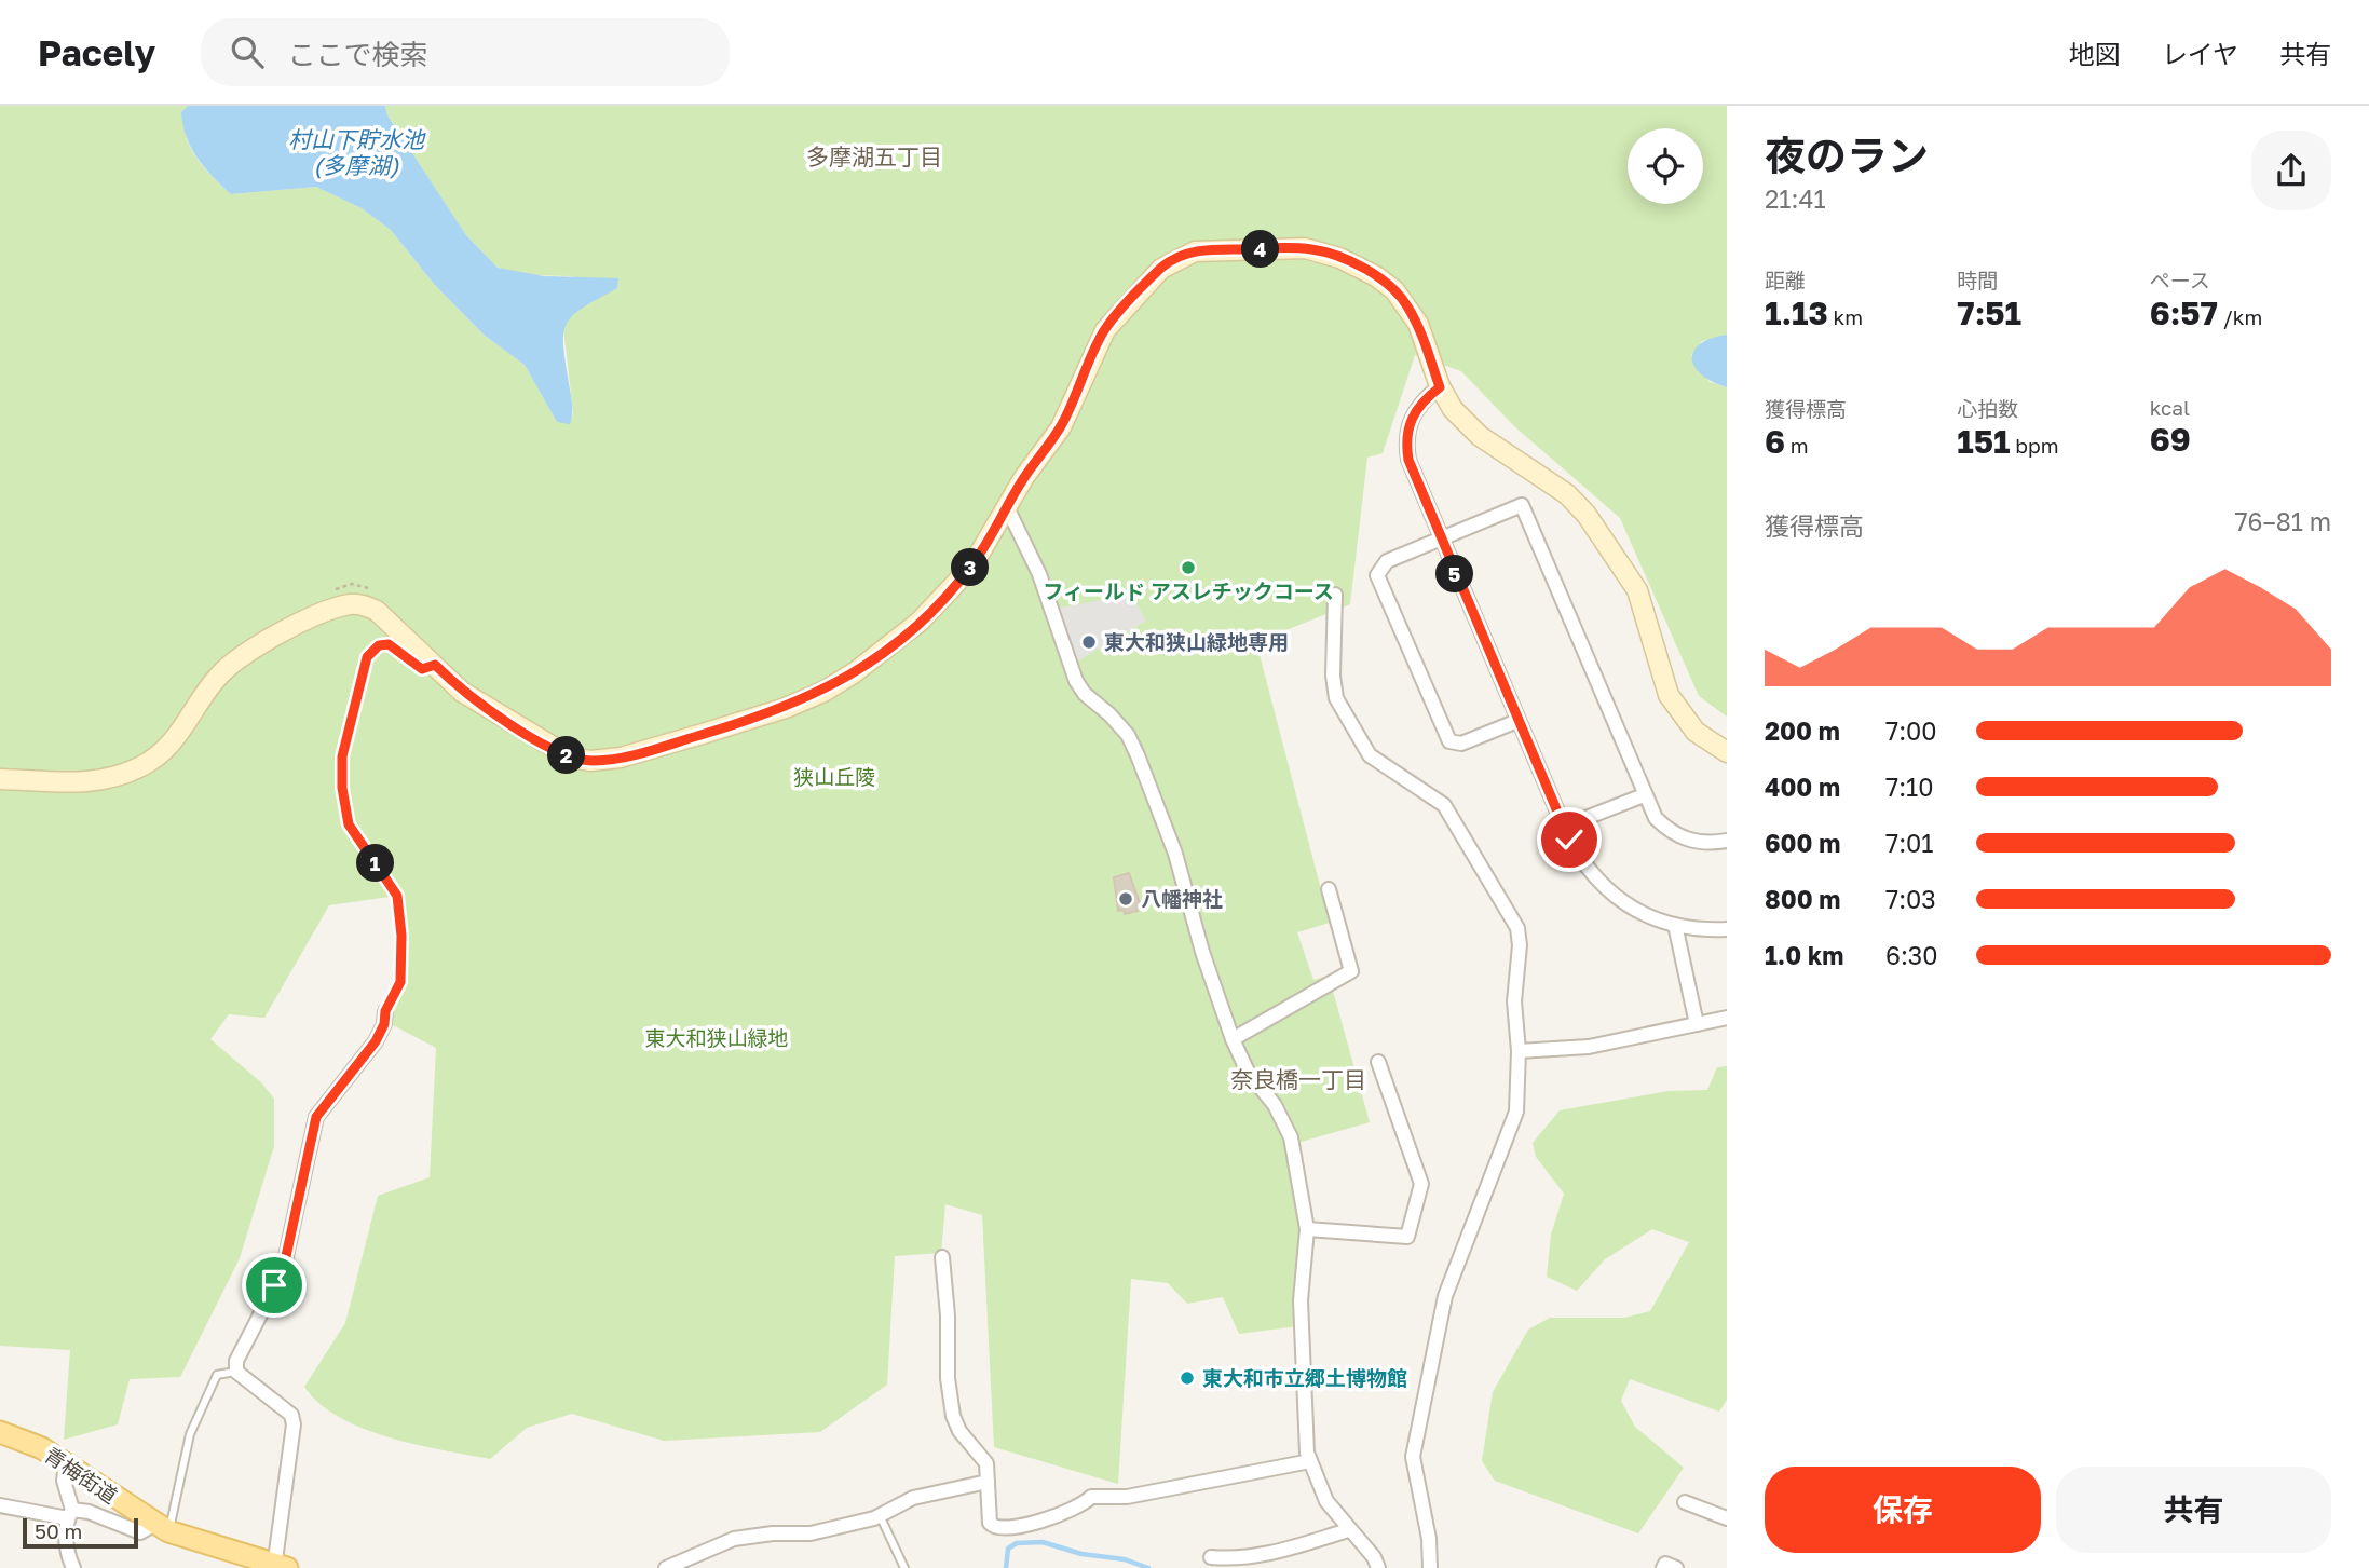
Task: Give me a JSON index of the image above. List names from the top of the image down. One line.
{"streets":{"main road":["青梅街道"]},"districts":["多摩湖五丁目","奈良橋一丁目"],"water":["村山下貯水池 (多摩湖)"],"parks":["狭山丘陵","東大和狭山緑地"],"places":["フィールド アスレチックコース","東大和狭山緑地専用","八幡神社","東大和市立郷土博物館"],"scale_bar":"50 m","page":{"header":"Pacely","search":"ここで検索","nav":["地図","レイヤ","共有"],"heading":["夜のラン","21:41"],"pins":["4","3","5","2","1"],"stats":[["距離","1.13 km"],["時間","7:51"],["ペース","6:57 /km"],["獲得標高","6 m"],["心拍数","151 bpm"],["kcal","69"]],"chart":["獲得標高","76–81 m"],"list":[{"name":"200 m","note":"7:00"},{"name":"400 m","note":"7:10"},{"name":"600 m","note":"7:01"},{"name":"800 m","note":"7:03"},{"name":"1.0 km","note":"6:30"}],"buttons":["保存","共有"],"scale":"50 m"}}
